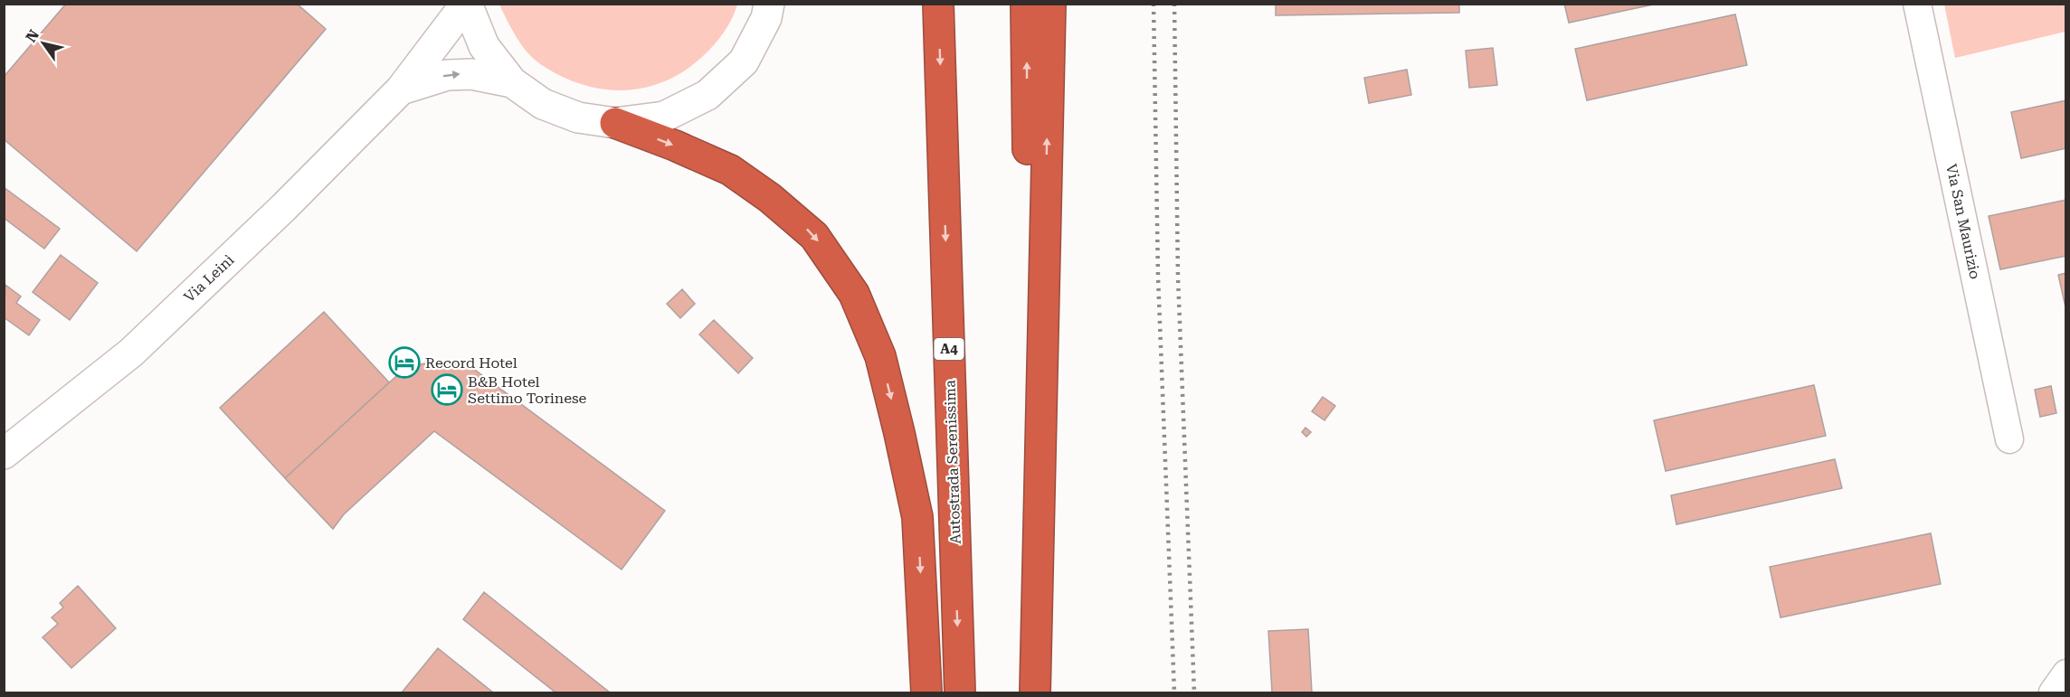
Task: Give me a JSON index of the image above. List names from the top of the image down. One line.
{"streets":{"highway":["A4","Autostrada Serenissima"],"main road":["Via Leinì"],"street":["Via San Maurizio"]},"places":{"hotel":["Record Hotel","B&B Hotel Settimo Torinese"]},"north":"top left"}
